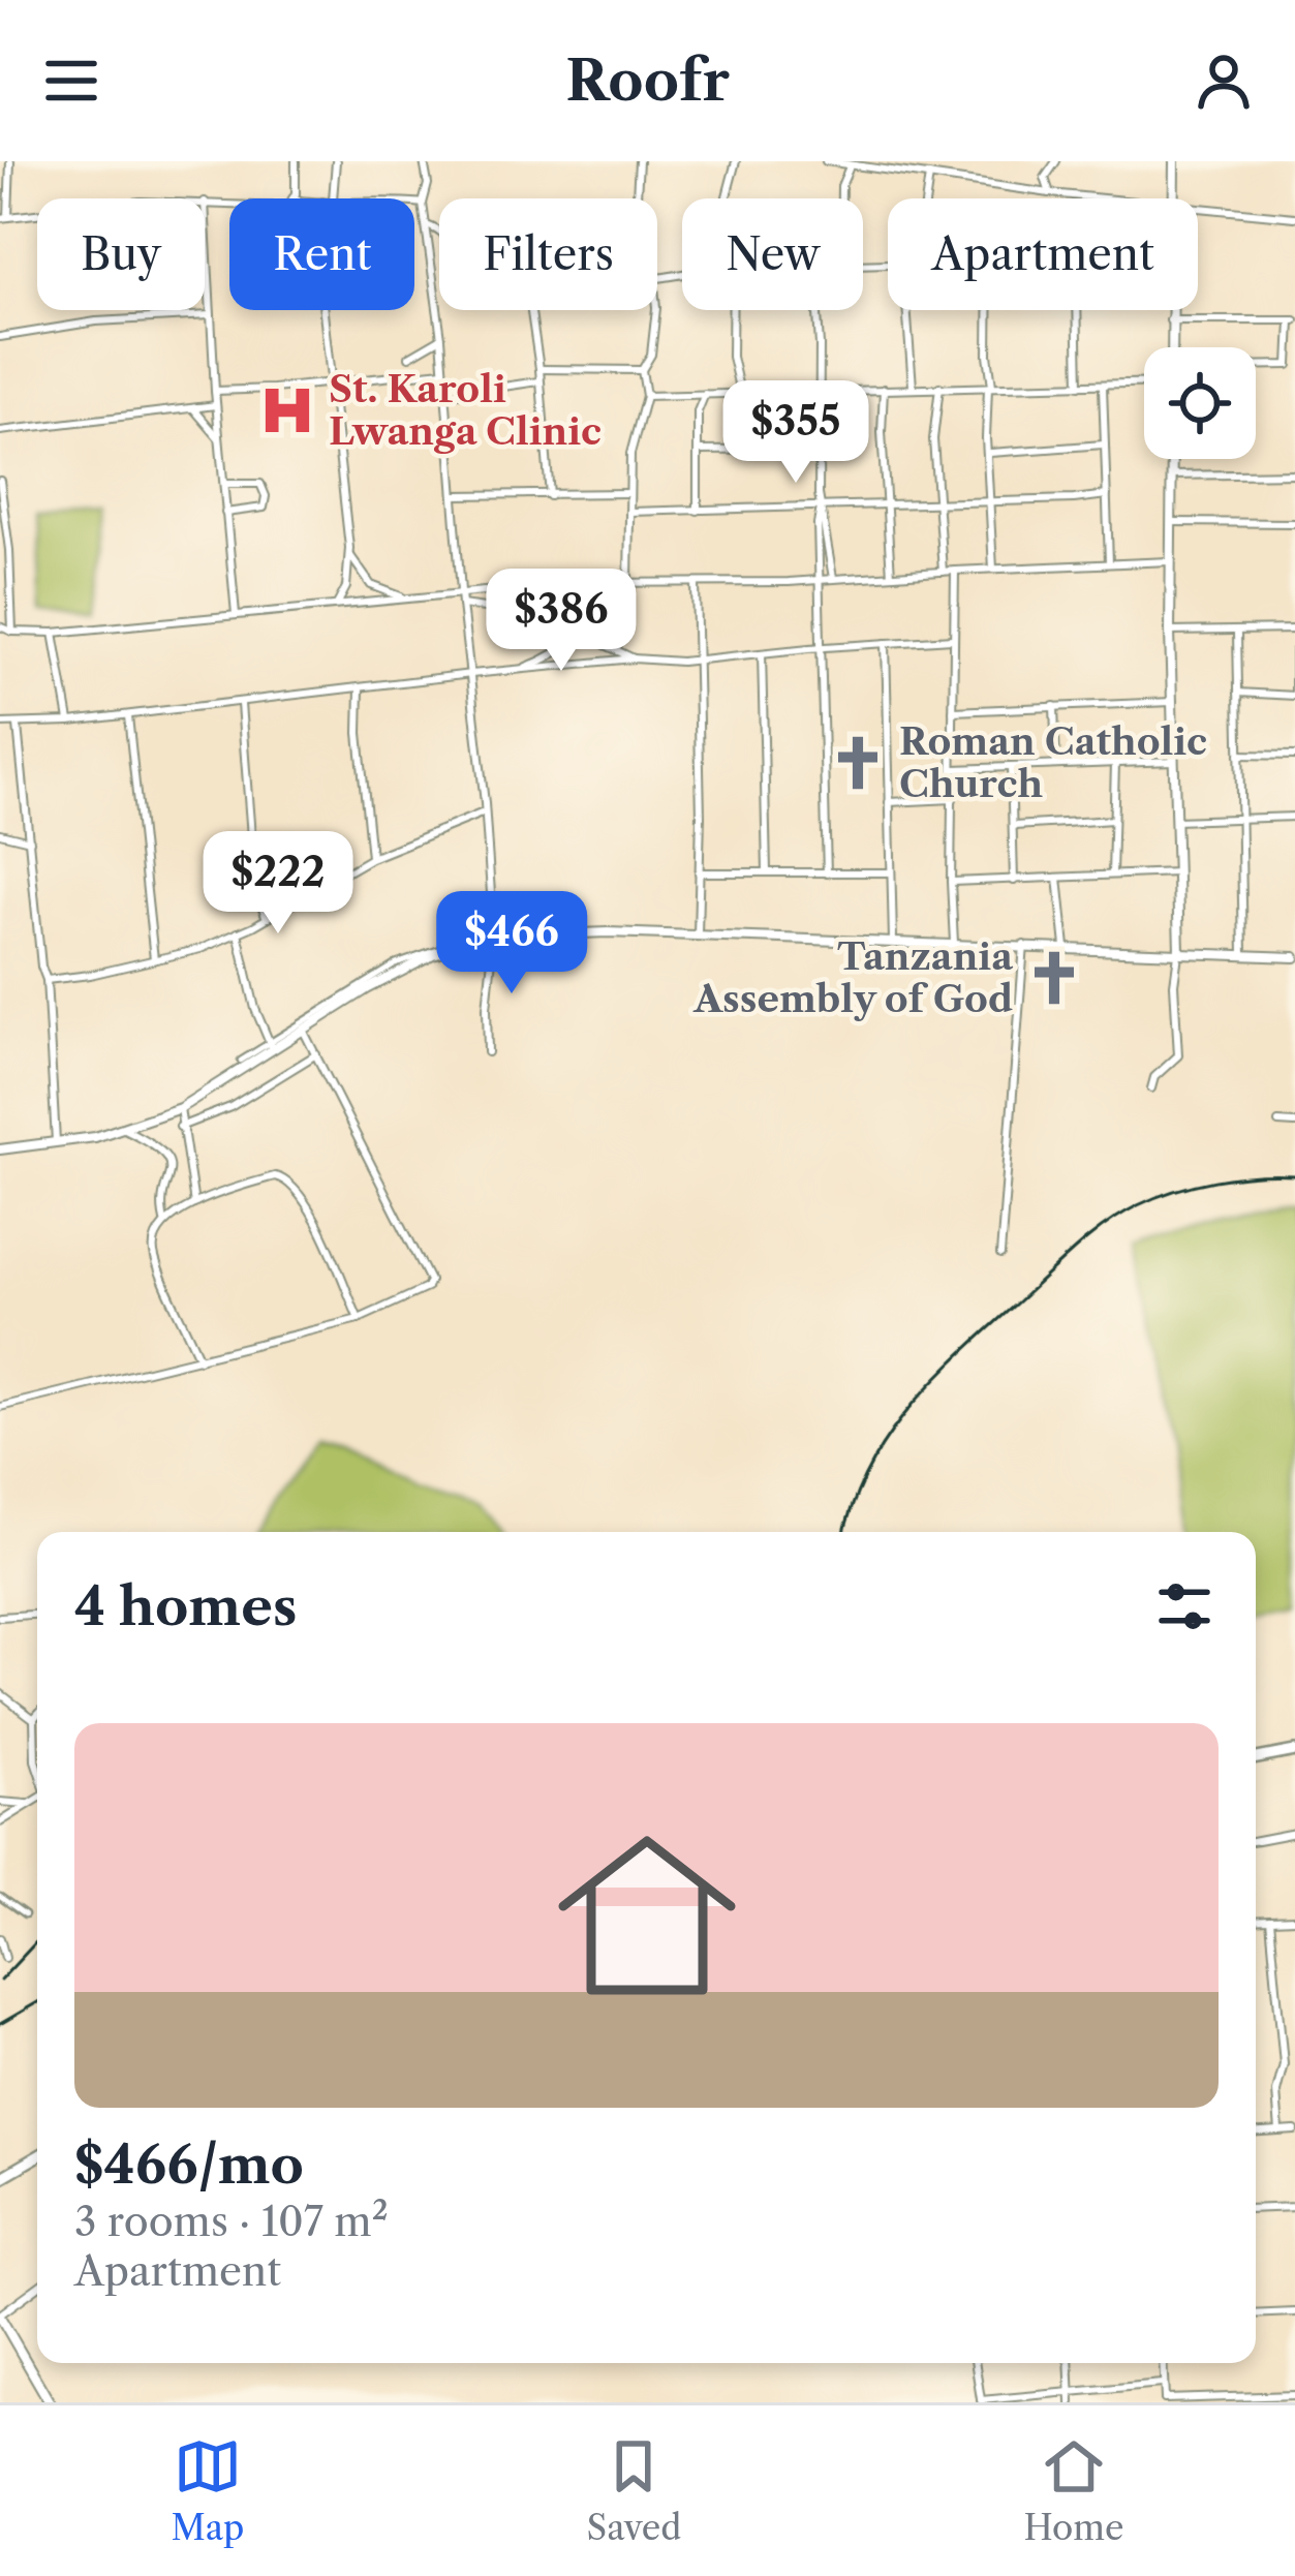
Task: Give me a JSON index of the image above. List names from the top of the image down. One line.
{"places":{"hospital":["St. Karoli Lwanga Clinic"],"church":["Roman Catholic Church","Tanzania Assembly of God"]},"page":{"header":"Roofr","chip":["Buy","Rent","Filters","New","Apartment"],"price":["$355","$386","$222","$466"],"heading":"4 homes","list":[{"name":"$466/mo","note":"3 rooms · 107 m² · Apartment"}],"tabs":["Map","Saved","Home"]}}
